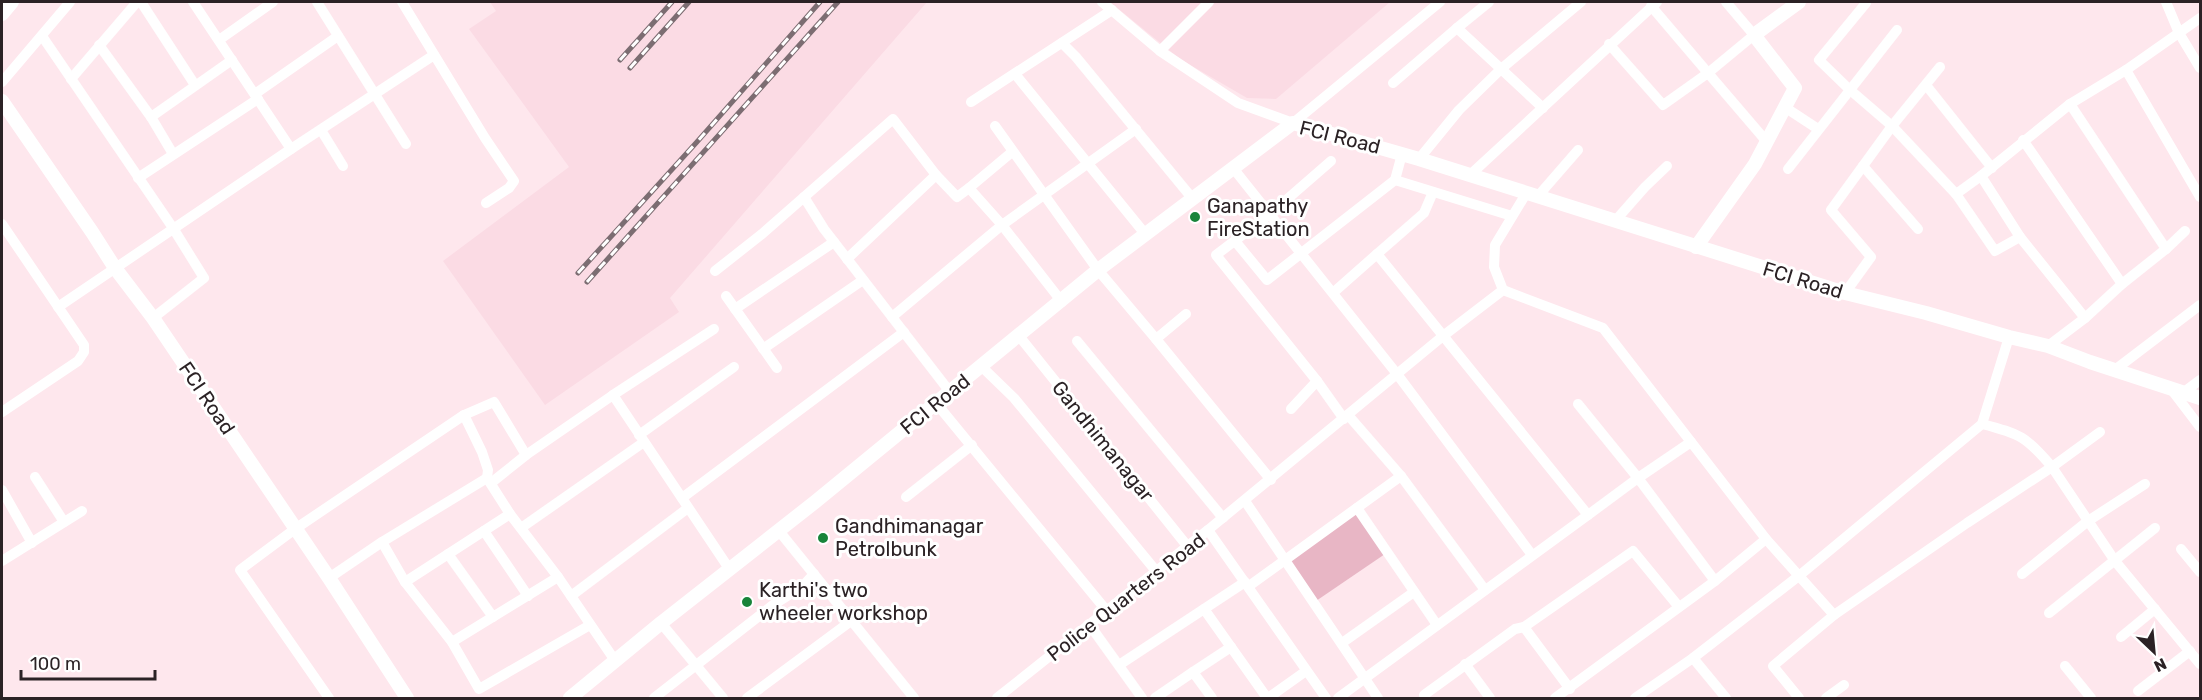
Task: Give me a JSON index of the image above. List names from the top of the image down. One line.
{"streets":{"street":["FCI Road","Gandhimanagar","Police Quarters Road"]},"crossings":[["FCI Road","Gandhimanagar"],["Gandhimanagar","Police Quarters Road"]],"places":["Ganapathy FireStation","Gandhimanagar Petrolbunk","Karthi's two wheeler workshop"],"scale_bar":"100 m","north":"bottom right"}
